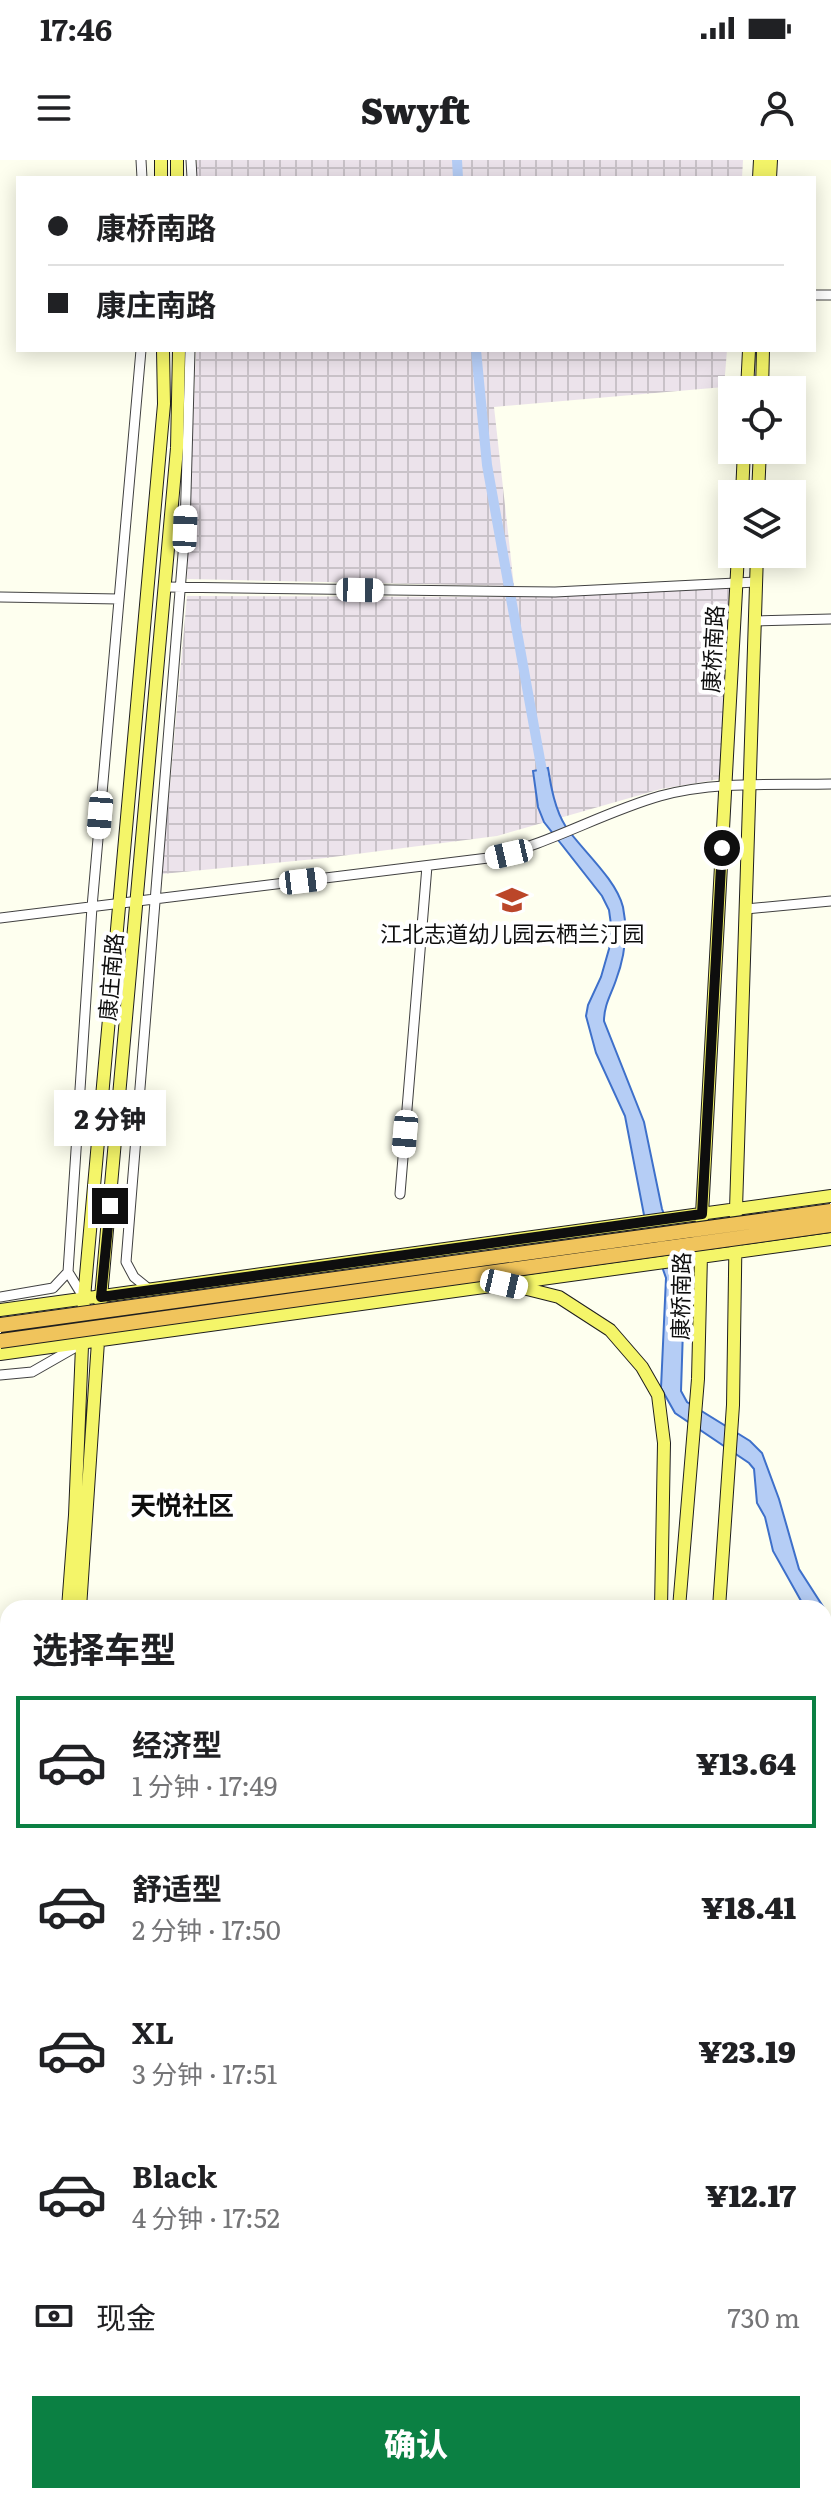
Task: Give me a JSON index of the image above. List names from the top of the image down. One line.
{"streets":{"main road":["康桥南路","康庄南路"]},"districts":["天悦社区"],"places":{"school or university":["江北志道幼儿园云栖兰汀园"]},"page":{"status":"17:46","header":"Swyft","banner":["康桥南路","康庄南路"],"bubble":"2 分钟","heading":"选择车型","list":[{"name":"经济型","note":"1 分钟 · 17:49","value":"¥13.64"},{"name":"舒适型","note":"2 分钟 · 17:50","value":"¥18.41"},{"name":"XL","note":"3 分钟 · 17:51","value":"¥23.19"},{"name":"Black","note":"4 分钟 · 17:52","value":"¥12.17"}],"pay":["现金","730 m"],"buttons":"确认"}}
